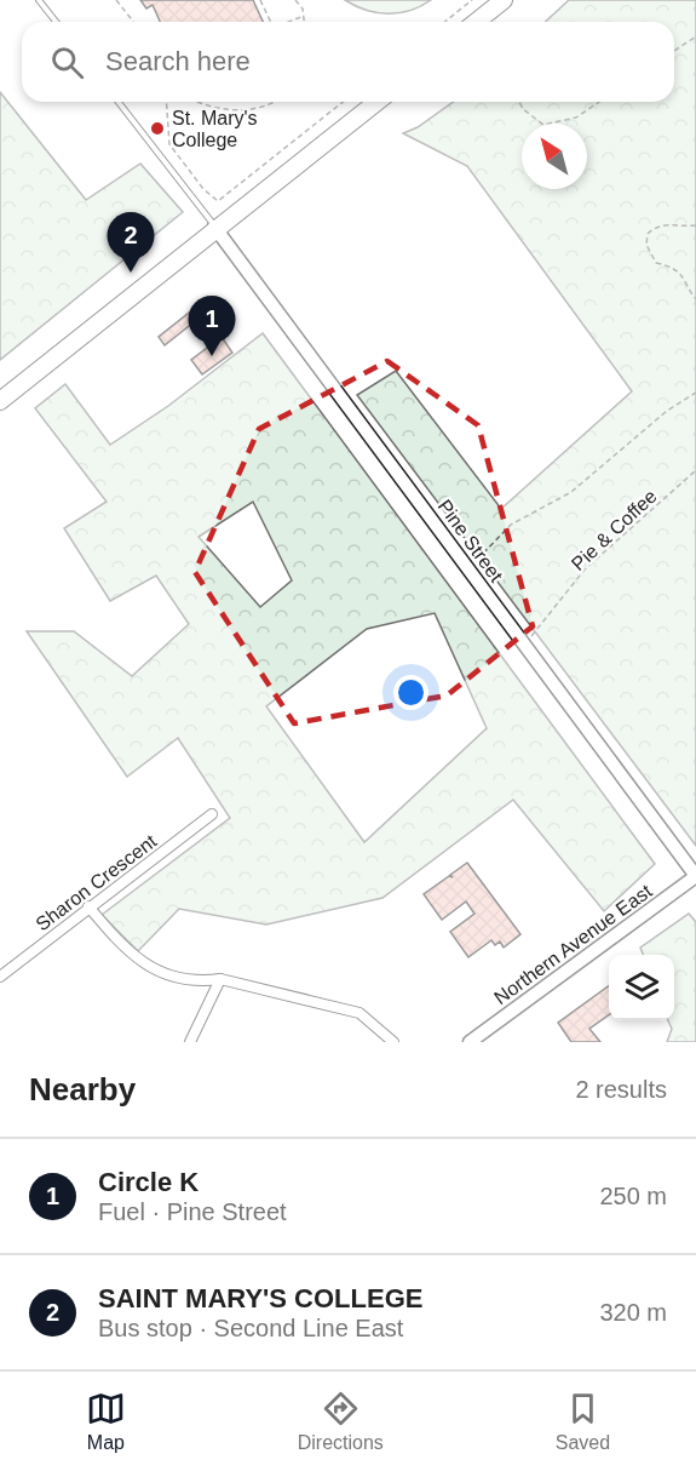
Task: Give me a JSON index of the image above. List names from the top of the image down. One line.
{"streets":{"street":["Pine Street","Sharon Crescent","Northern Avenue East"],"path":["Pie & Coffee"]},"crossings":[["Pie & Coffee","Pine Street"],["Pine Street","Northern Avenue East"]],"places":["St. Mary's College"],"north":"top left","page":{"search":"Search here","pins":["2","1"],"heading":["Nearby","2 results"],"list":[{"mark":"1","name":"Circle K","note":"Fuel · Pine Street","value":"250 m"},{"mark":"2","name":"SAINT MARY'S COLLEGE","note":"Bus stop · Second Line East","value":"320 m"}],"nav":["Map","Directions","Saved"]}}
